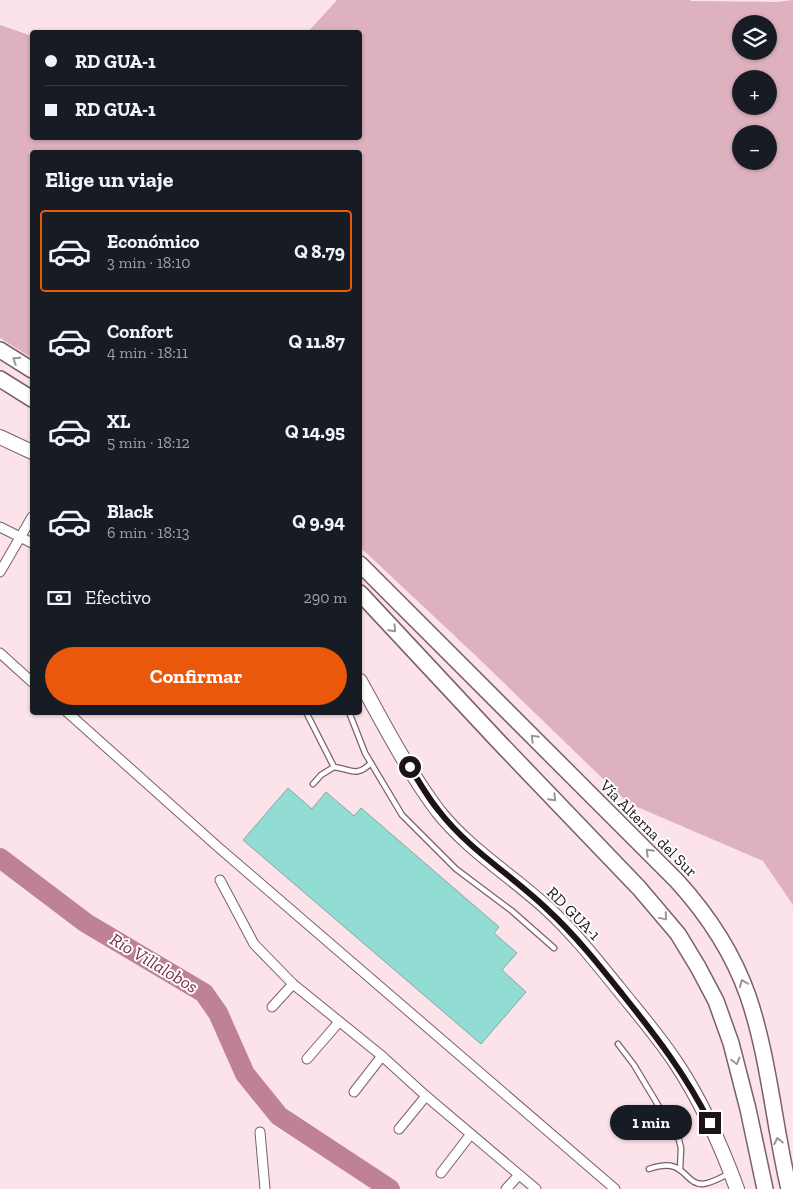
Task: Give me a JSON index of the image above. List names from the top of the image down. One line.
{"streets":{"highway":["Vía Alterna del Sur"],"main road":["RD GUA-1"]},"water":["Río Villalobos"],"page":{"map_buttons":["+","−"],"banner":["RD GUA-1","RD GUA-1"],"heading":"Elige un viaje","list":[{"name":"Económico","note":"3 min · 18:10","value":"Q 8.79"},{"name":"Confort","note":"4 min · 18:11","value":"Q 11.87"},{"name":"XL","note":"5 min · 18:12","value":"Q 14.95"},{"name":"Black","note":"6 min · 18:13","value":"Q 9.94"}],"pay":["Efectivo","290 m"],"buttons":"Confirmar","bubble":"1 min"}}
